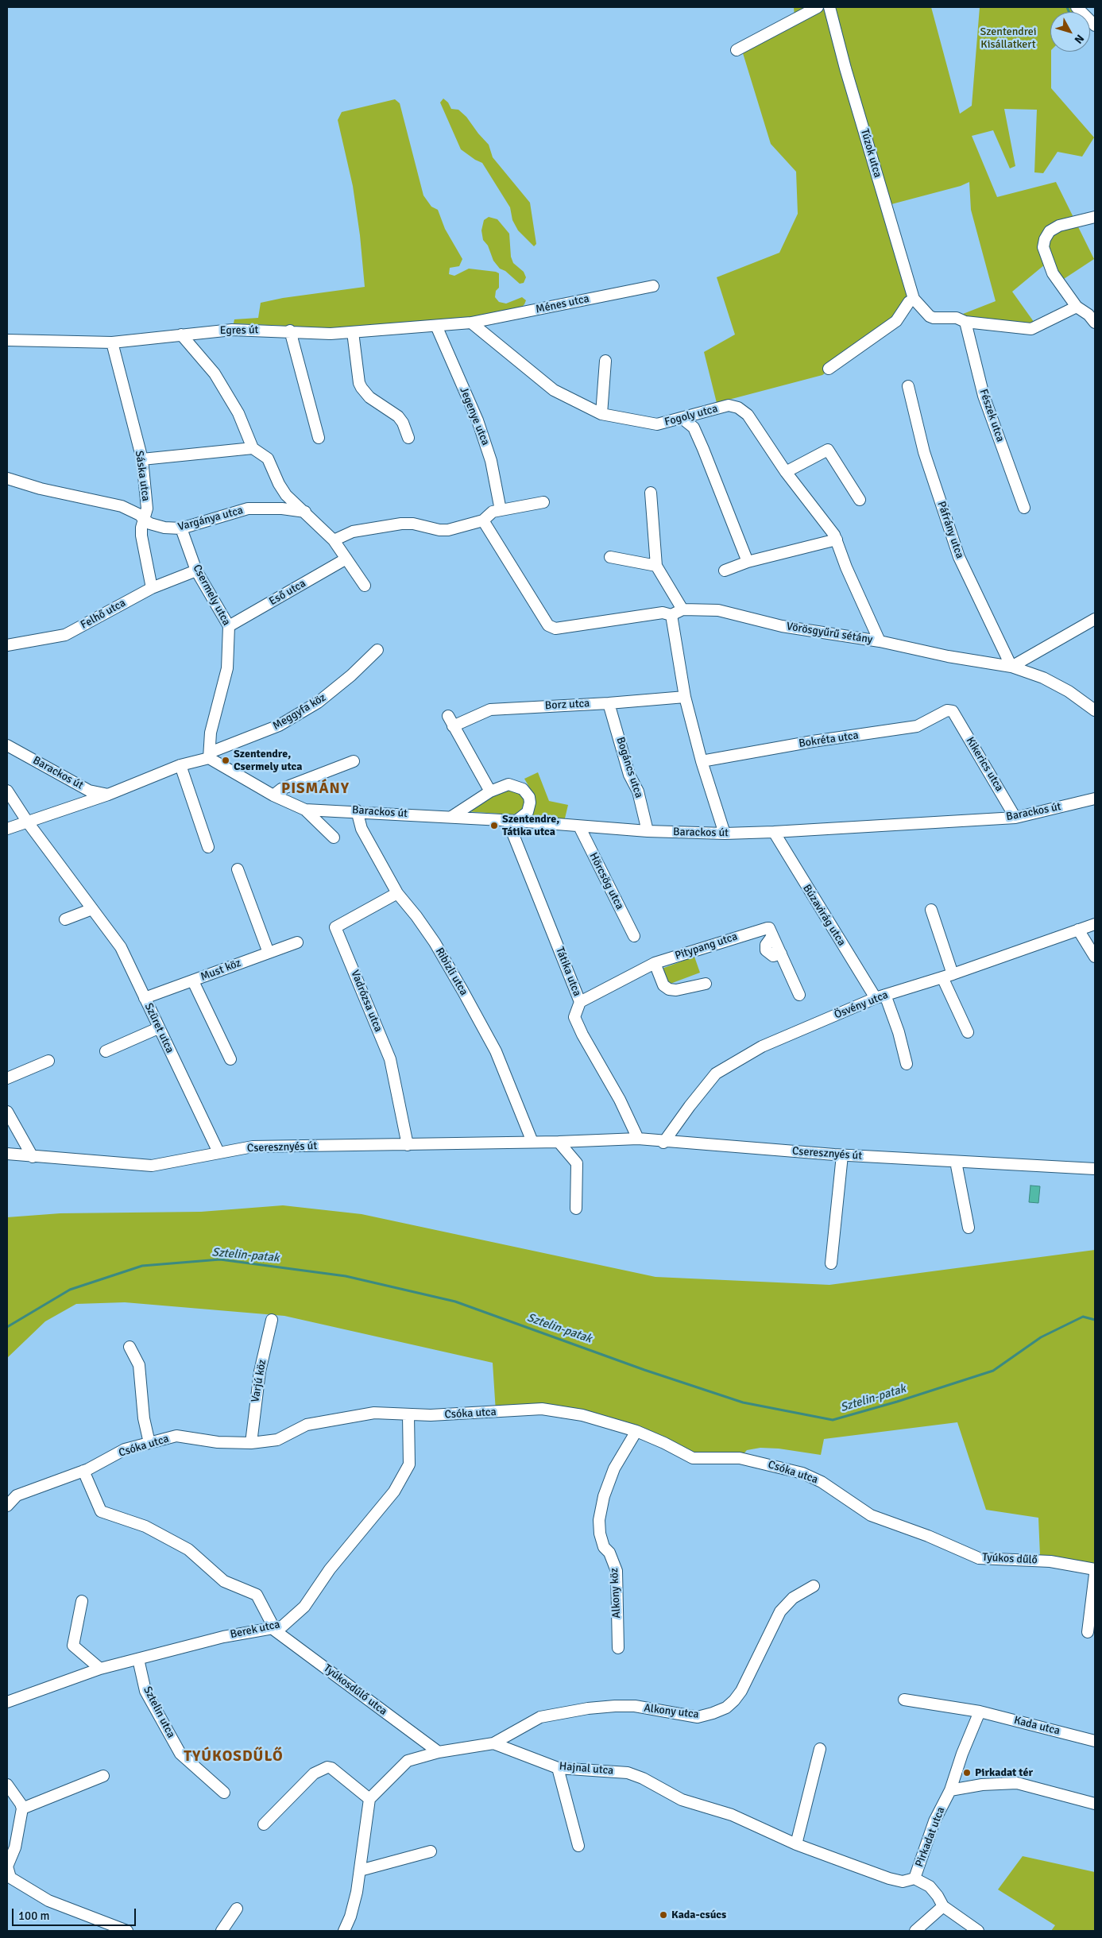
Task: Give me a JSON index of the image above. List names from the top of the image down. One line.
{"streets":{"street":["Túzok utca","Ménes utca","Egres út","Fogoly utca","Fészek utca","Jegenye utca","Sáska utca","Vargánya utca","Páfrány utca","Eső utca","Csermely utca","Felhő utca","Vörösgyűrű sétány","Borz utca","Meggyfa köz","Bokréta utca","Kikerics utca","Bogáncs utca","Barackos út","Hörcsög utca","Búzavirág utca","Pitypang utca","Must köz","Ribizli utca","Tátika utca","Vadrózsa utca","Ösvény utca","Szüret utca","Cseresznyés út","Varjú köz","Csóka utca","Tyúkos dűlő","Alkony köz","Berek utca","Tyúkosdűlő utca","Alkony utca","Sztelin utca","Kada utca","Hajnal utca","Pirkadat utca"]},"crossings":[["Túzok utca","Fészek utca"],["Ménes utca","Egres út"],["Ménes utca","Fogoly utca"],["Egres út","Fogoly utca"],["Egres út","Jegenye utca"],["Egres út","Sáska utca"],["Fogoly utca","Vörösgyűrű sétány"],["Sáska utca","Vargánya utca"],["Sáska utca","Felhő utca"],["Vargánya utca","Csermely utca"],["Páfrány utca","Vörösgyűrű sétány"],["Eső utca","Csermely utca"],["Csermely utca","Felhő utca"],["Csermely utca","Meggyfa köz"],["Csermely utca","Barackos út"],["Borz utca","Bogáncs utca"],["Meggyfa köz","Barackos út"],["Bokréta utca","Kikerics utca"],["Kikerics utca","Barackos út"],["Bogáncs utca","Barackos út"],["Barackos út","Hörcsög utca"],["Barackos út","Búzavirág utca"],["Barackos út","Ribizli utca"],["Barackos út","Tátika utca"],["Búzavirág utca","Ösvény utca"],["Pitypang utca","Tátika utca"],["Must köz","Szüret utca"],["Ribizli utca","Vadrózsa utca"],["Ribizli utca","Cseresznyés út"],["Tátika utca","Cseresznyés út"],["Vadrózsa utca","Cseresznyés út"],["Ösvény utca","Cseresznyés út"],["Szüret utca","Cseresznyés út"],["Varjú köz","Csóka utca"],["Csóka utca","Tyúkos dűlő"],["Csóka utca","Alkony köz"],["Csóka utca","Berek utca"],["Csóka utca","Tyúkosdűlő utca"],["Berek utca","Tyúkosdűlő utca"],["Berek utca","Sztelin utca"],["Alkony utca","Hajnal utca"],["Kada utca","Pirkadat utca"],["Hajnal utca","Pirkadat utca"]],"districts":["PISMÁNY","TYÚKOSDŰLŐ"],"water":["Sztelin-patak"],"parks":["Szentendrei Kisállatkert"],"places":["Szentendre, Csermely utca","Szentendre, Tátika utca","Pirkadat tér","Kada-csúcs"],"scale_bar":"100 m","north":"bottom right"}
